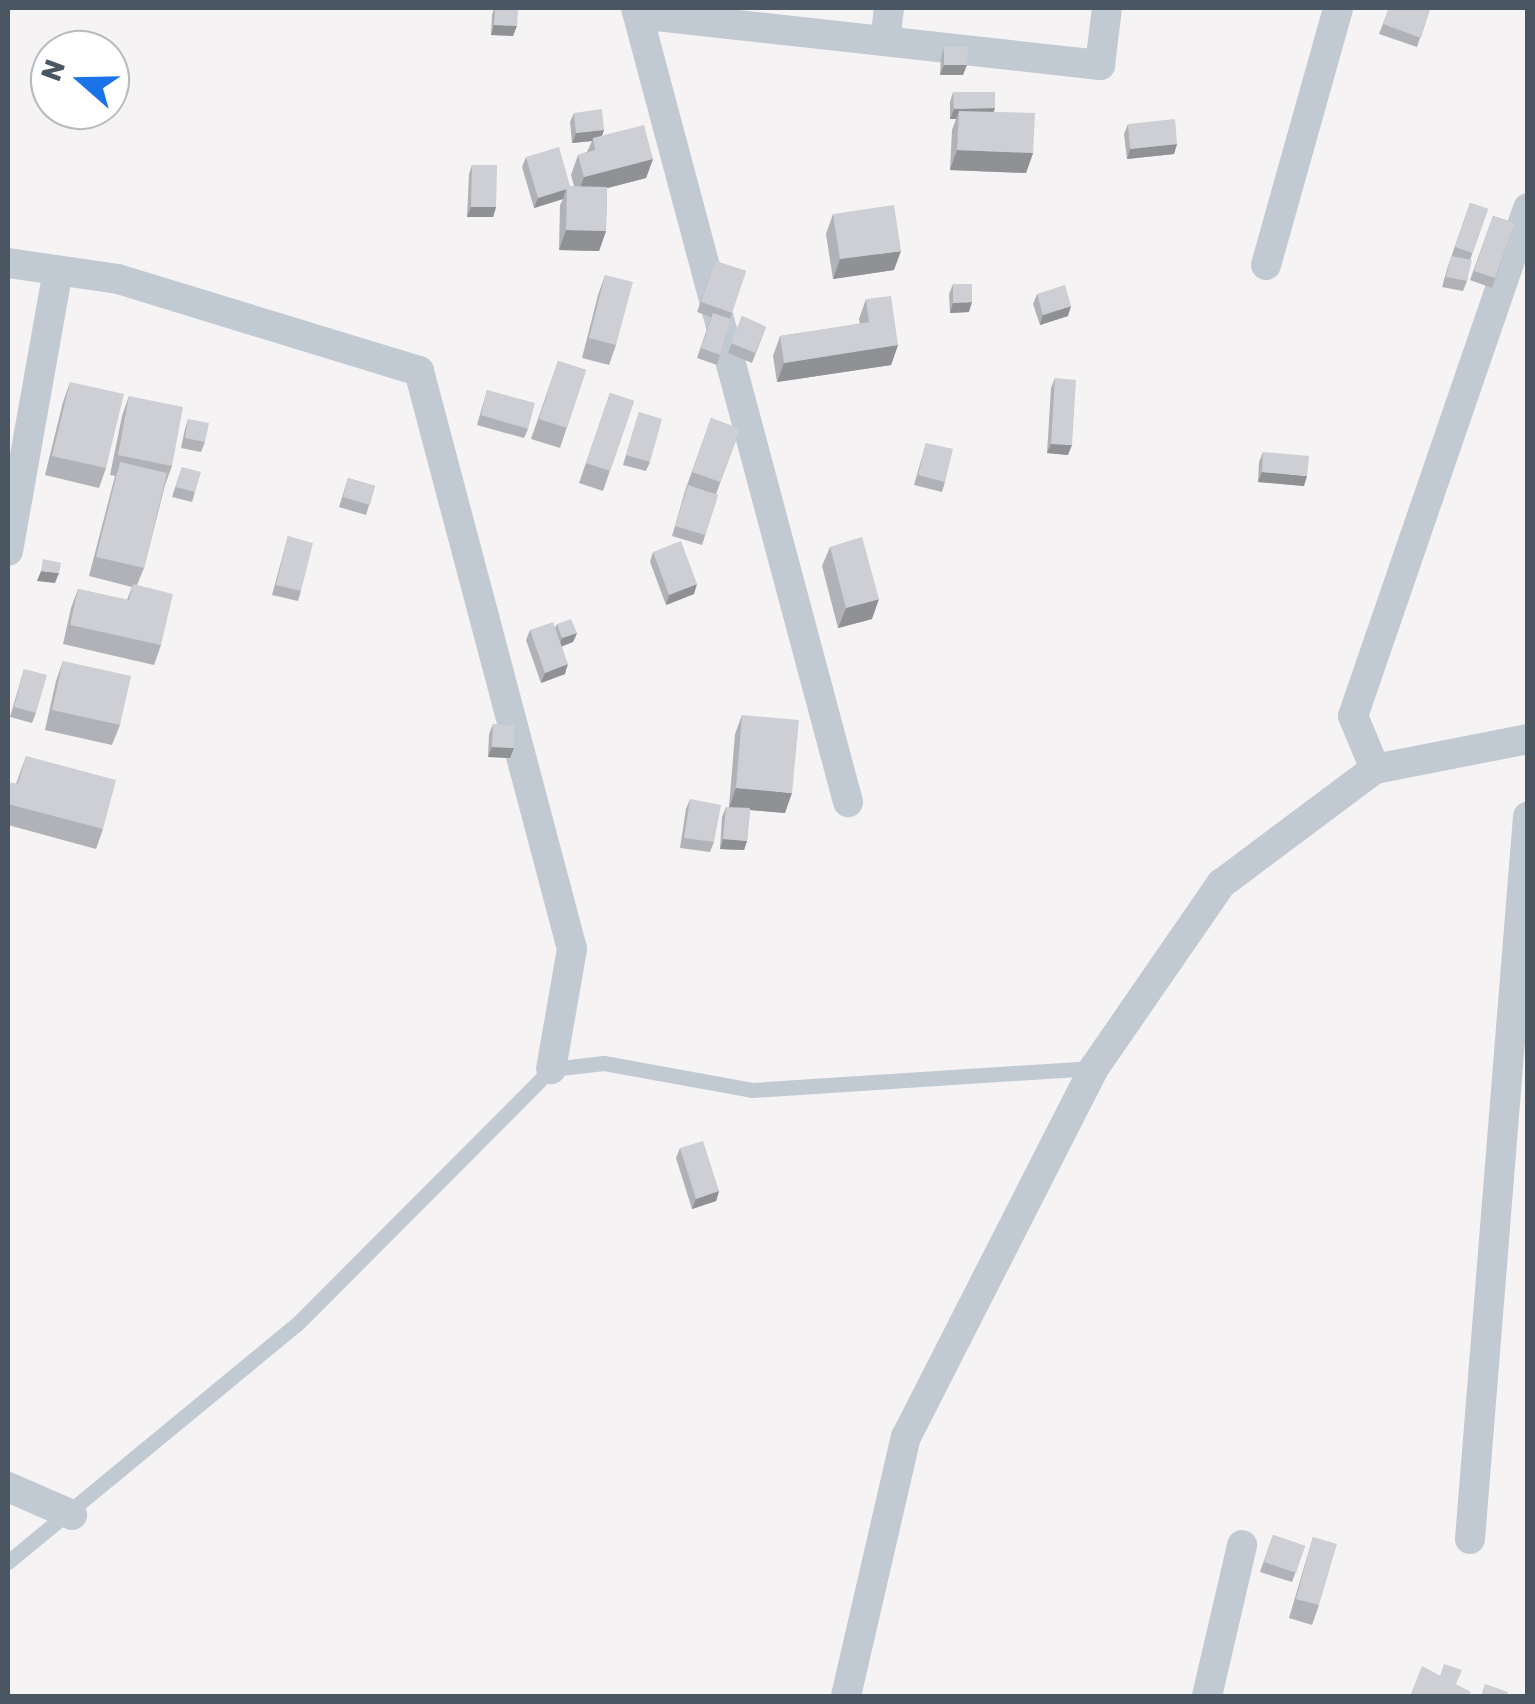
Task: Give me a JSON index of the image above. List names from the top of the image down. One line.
{"north":"left"}
